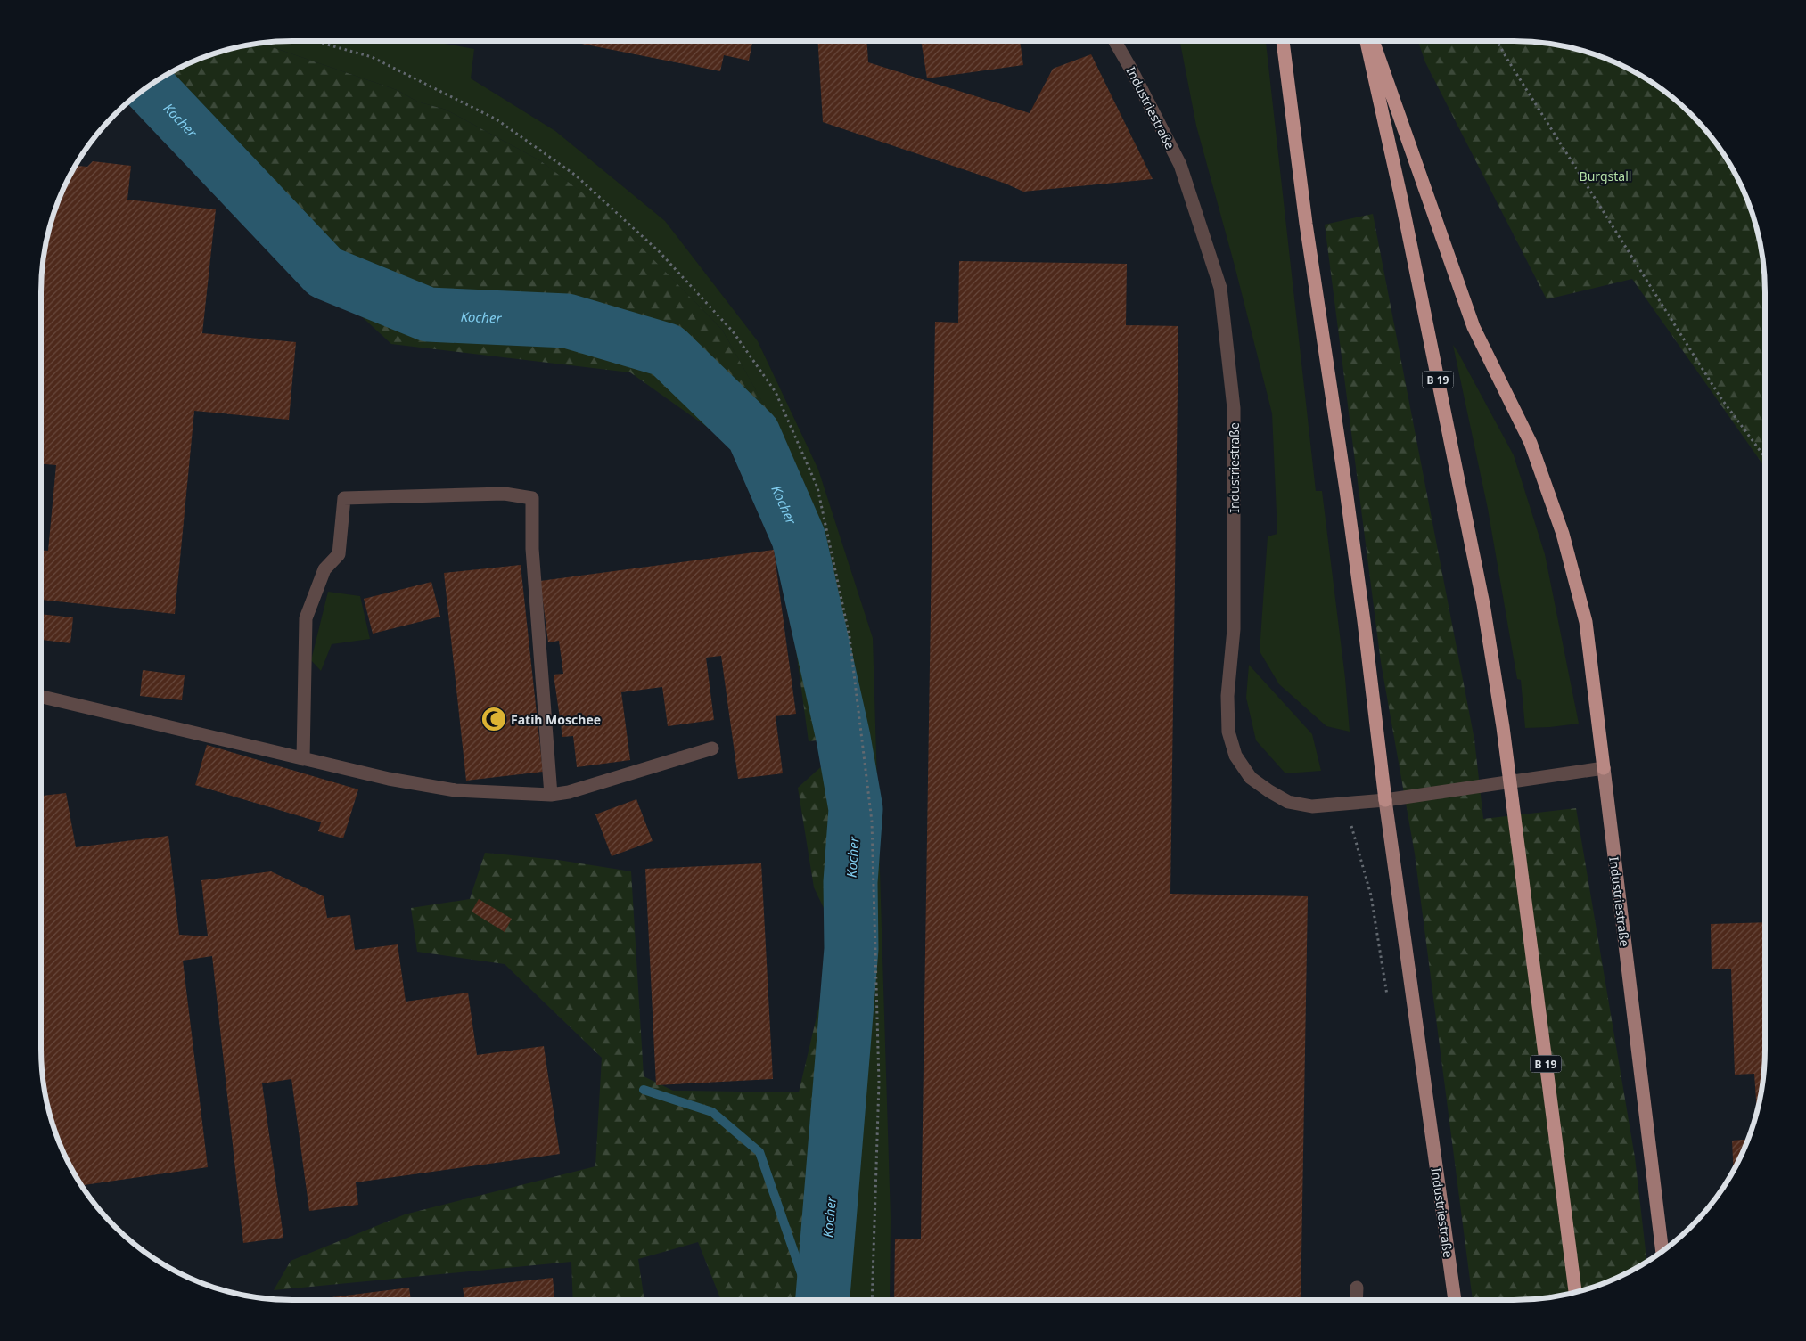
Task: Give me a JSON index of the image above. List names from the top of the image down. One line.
{"streets":{"highway":["B 19"],"main road":["Industriestraße"]},"water":["Kocher"],"parks":["Burgstall"],"places":{"mosque":["Fatih Moschee"]}}
